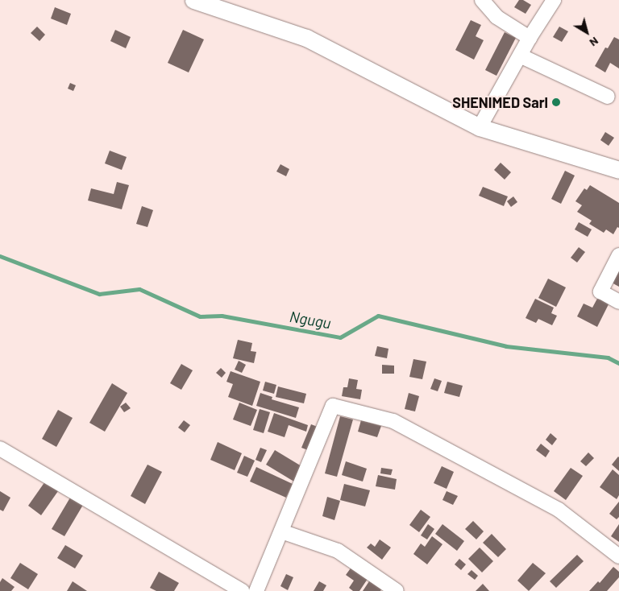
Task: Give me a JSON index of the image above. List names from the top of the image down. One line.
{"water":["Ngugu"],"places":["SHENIMED Sarl"],"north":"bottom right"}
